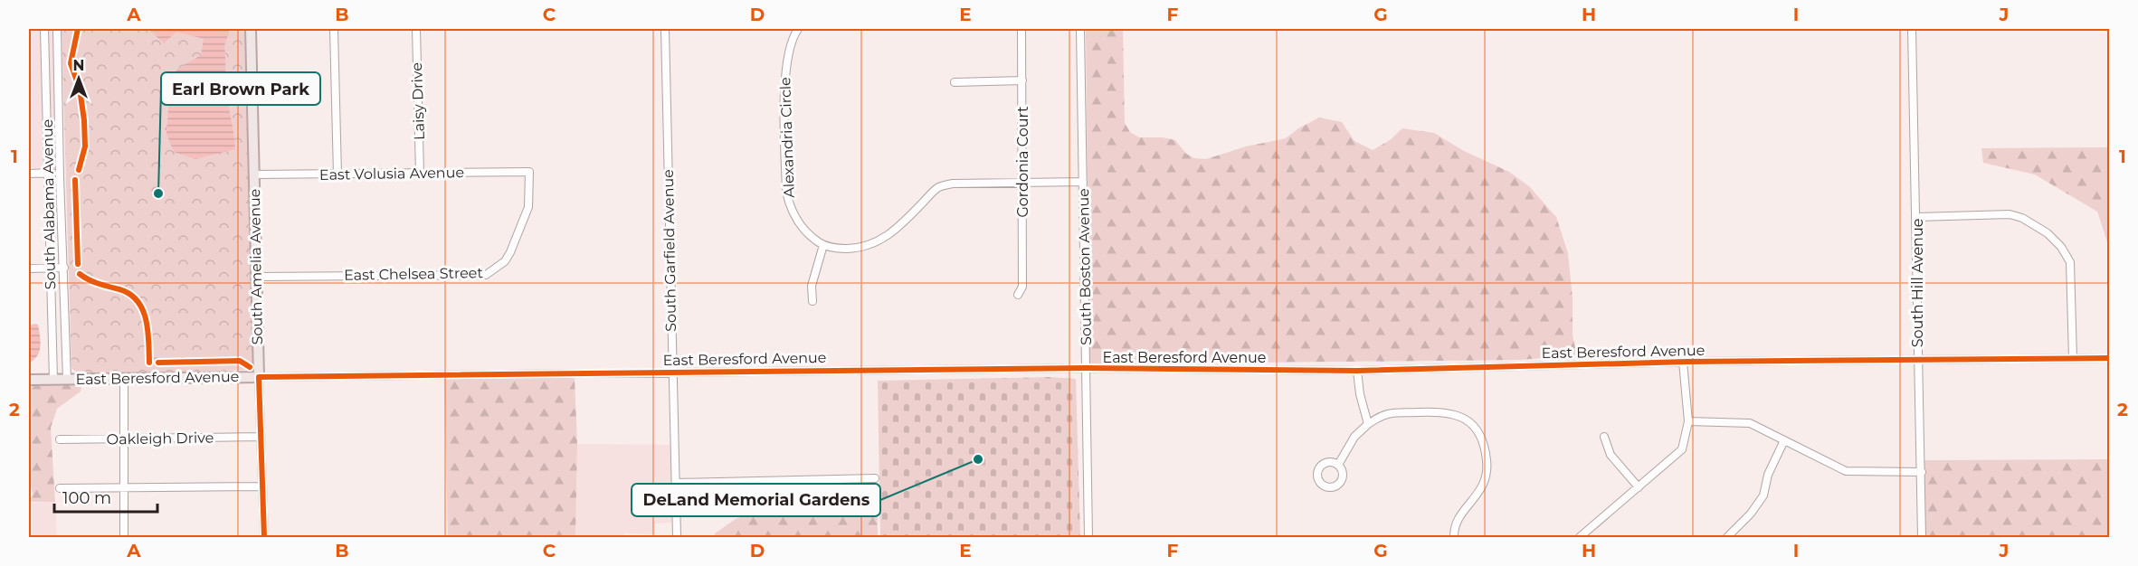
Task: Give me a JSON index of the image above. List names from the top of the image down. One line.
{"streets":{"main road":["South Amelia Avenue","East Beresford Avenue"],"street":["Laisy Drive","Alexandria Circle","Gordonia Court","East Volusia Avenue","South Alabama Avenue","South Garfield Avenue","South Boston Avenue","East Chelsea Street","South Hill Avenue","Oakleigh Drive"]},"crossings":[["Laisy Drive","East Volusia Avenue"],["East Volusia Avenue","South Amelia Avenue"],["East Volusia Avenue","East Chelsea Street"],["South Alabama Avenue","East Beresford Avenue"],["South Garfield Avenue","East Beresford Avenue"],["South Amelia Avenue","East Chelsea Street"],["South Amelia Avenue","East Beresford Avenue"],["South Amelia Avenue","Oakleigh Drive"],["South Boston Avenue","East Beresford Avenue"],["South Hill Avenue","East Beresford Avenue"]],"places":["Earl Brown Park","DeLand Memorial Gardens"],"scale_bar":"100 m","north":"top","grid":{"columns":["A","B","C","D","E","F","G","H","I","J"],"rows":["1","2"]}}
